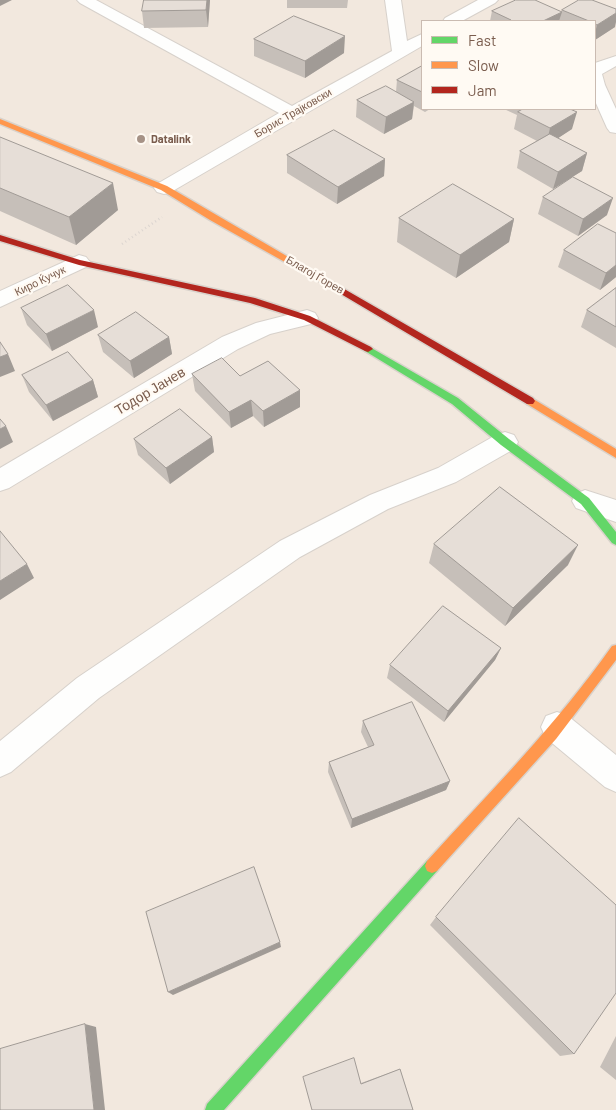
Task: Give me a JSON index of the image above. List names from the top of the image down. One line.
{"streets":{"street":["Борис Трајковски","Благој Ѓорев","Киро Ќучук","Тодор Јанев"]},"crossings":[["Борис Трајковски","Благој Ѓорев"]],"places":["Datalink"],"legend":["Fast","Slow","Jam"]}
